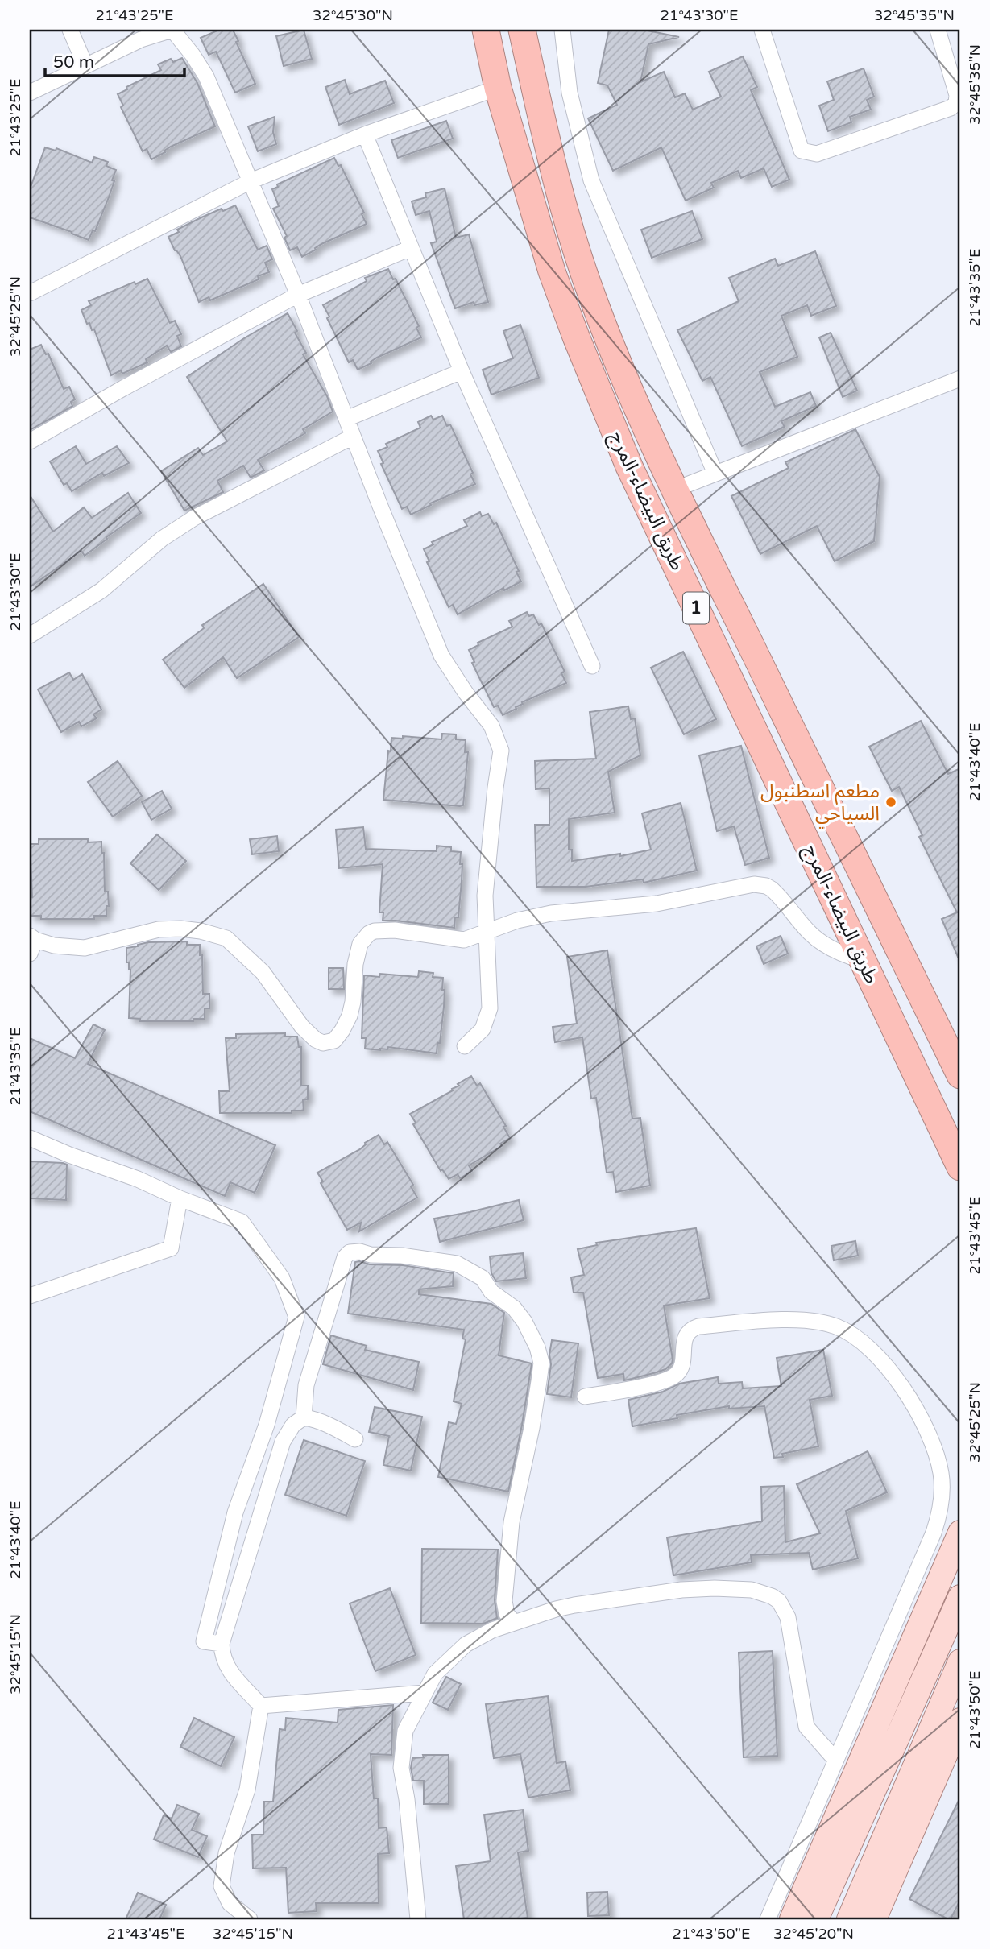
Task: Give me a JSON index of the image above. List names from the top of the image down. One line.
{"streets":{"highway":["طريق البيضاء-المرج","1"]},"places":["مطعم اسطنبول السياحي"],"scale_bar":"50 m","coordinates":["21°43'25\"E","32°45'30\"N","21°43'30\"E","32°45'35\"N","21°43'35\"E","32°45'25\"N","21°43'40\"E","21°43'45\"E","32°45'15\"N","21°43'50\"E","32°45'20\"N"]}
